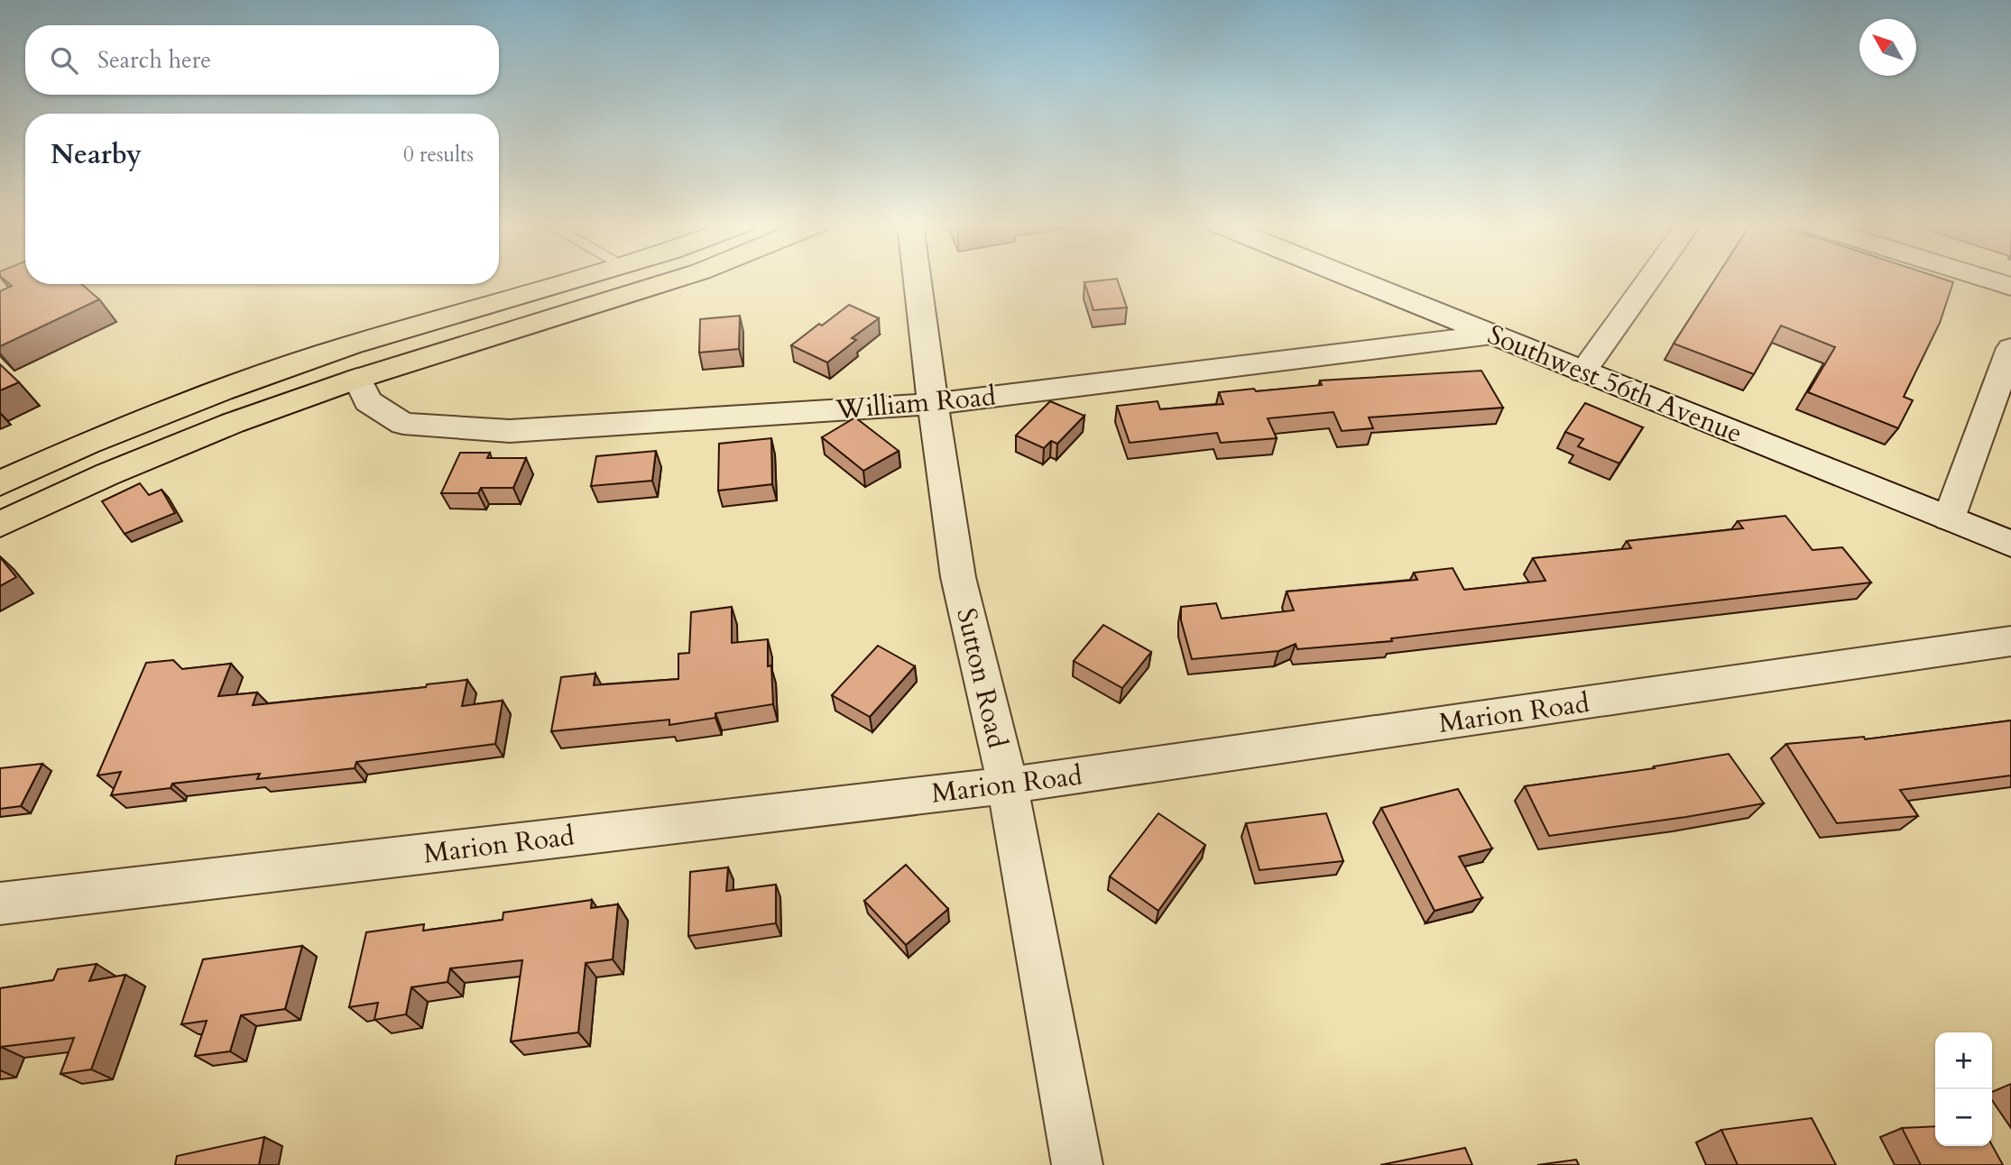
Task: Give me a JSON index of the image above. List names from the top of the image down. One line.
{"streets":{"street":["Southwest 56th Avenue","William Road","Sutton Road","Marion Road"]},"crossings":[["Southwest 56th Avenue","William Road"],["William Road","Sutton Road"],["Sutton Road","Marion Road"]],"north":"top left","page":{"search":"Search here","heading":["Nearby","0 results"],"map_buttons":["+","−"]}}
